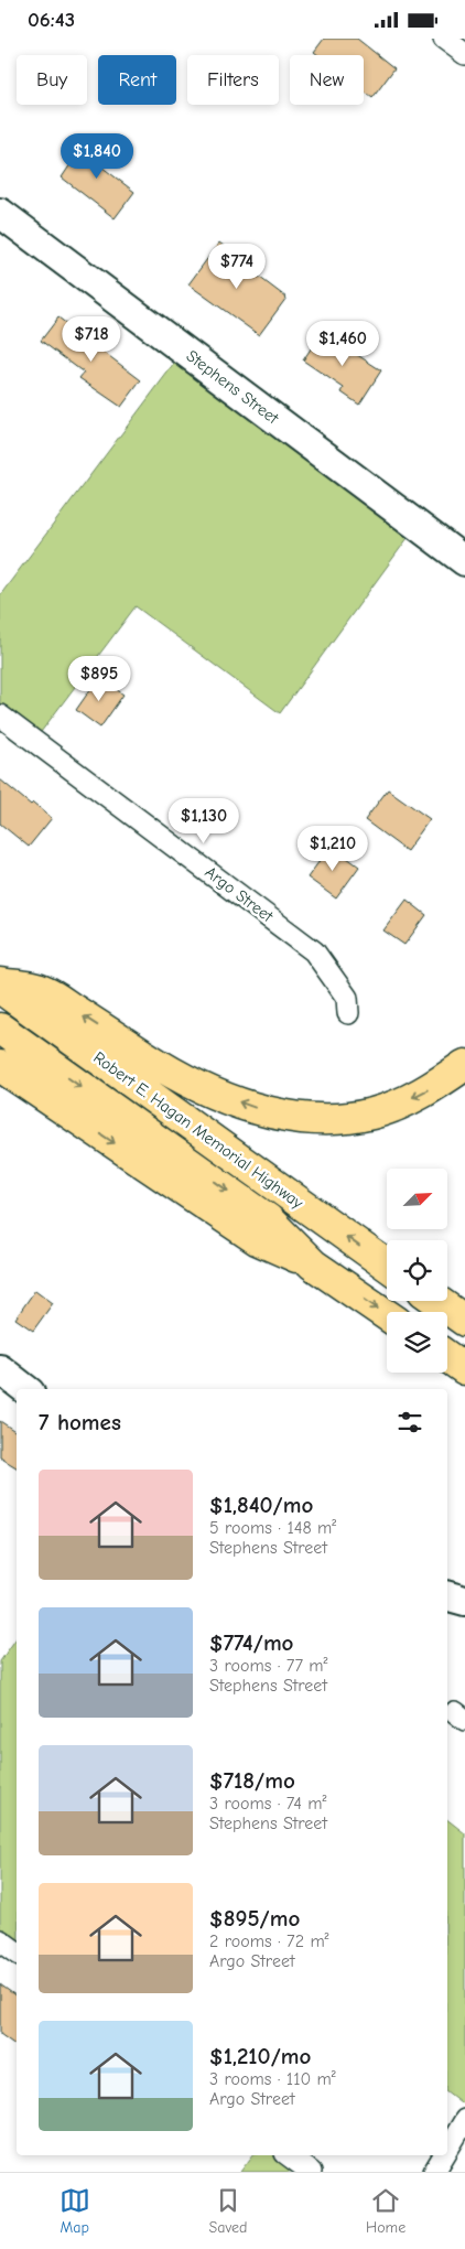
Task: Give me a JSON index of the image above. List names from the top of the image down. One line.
{"streets":{"highway":["Robert E. Hagan Memorial Highway"],"street":["Stephens Street","Argo Street"]},"north":"top right","page":{"status":"06:43","chip":["Buy","Rent","Filters","New"],"price":["$1,840","$774","$718","$1,460","$895","$1,130","$1,210"],"heading":"7 homes","list":[{"name":"$1,840/mo","note":"5 rooms · 148 m² · Stephens Street"},{"name":"$774/mo","note":"3 rooms · 77 m² · Stephens Street"},{"name":"$718/mo","note":"3 rooms · 74 m² · Stephens Street"},{"name":"$895/mo","note":"2 rooms · 72 m² · Argo Street"},{"name":"$1,210/mo","note":"3 rooms · 110 m² · Argo Street"}],"tabs":["Map","Saved","Home"]}}
